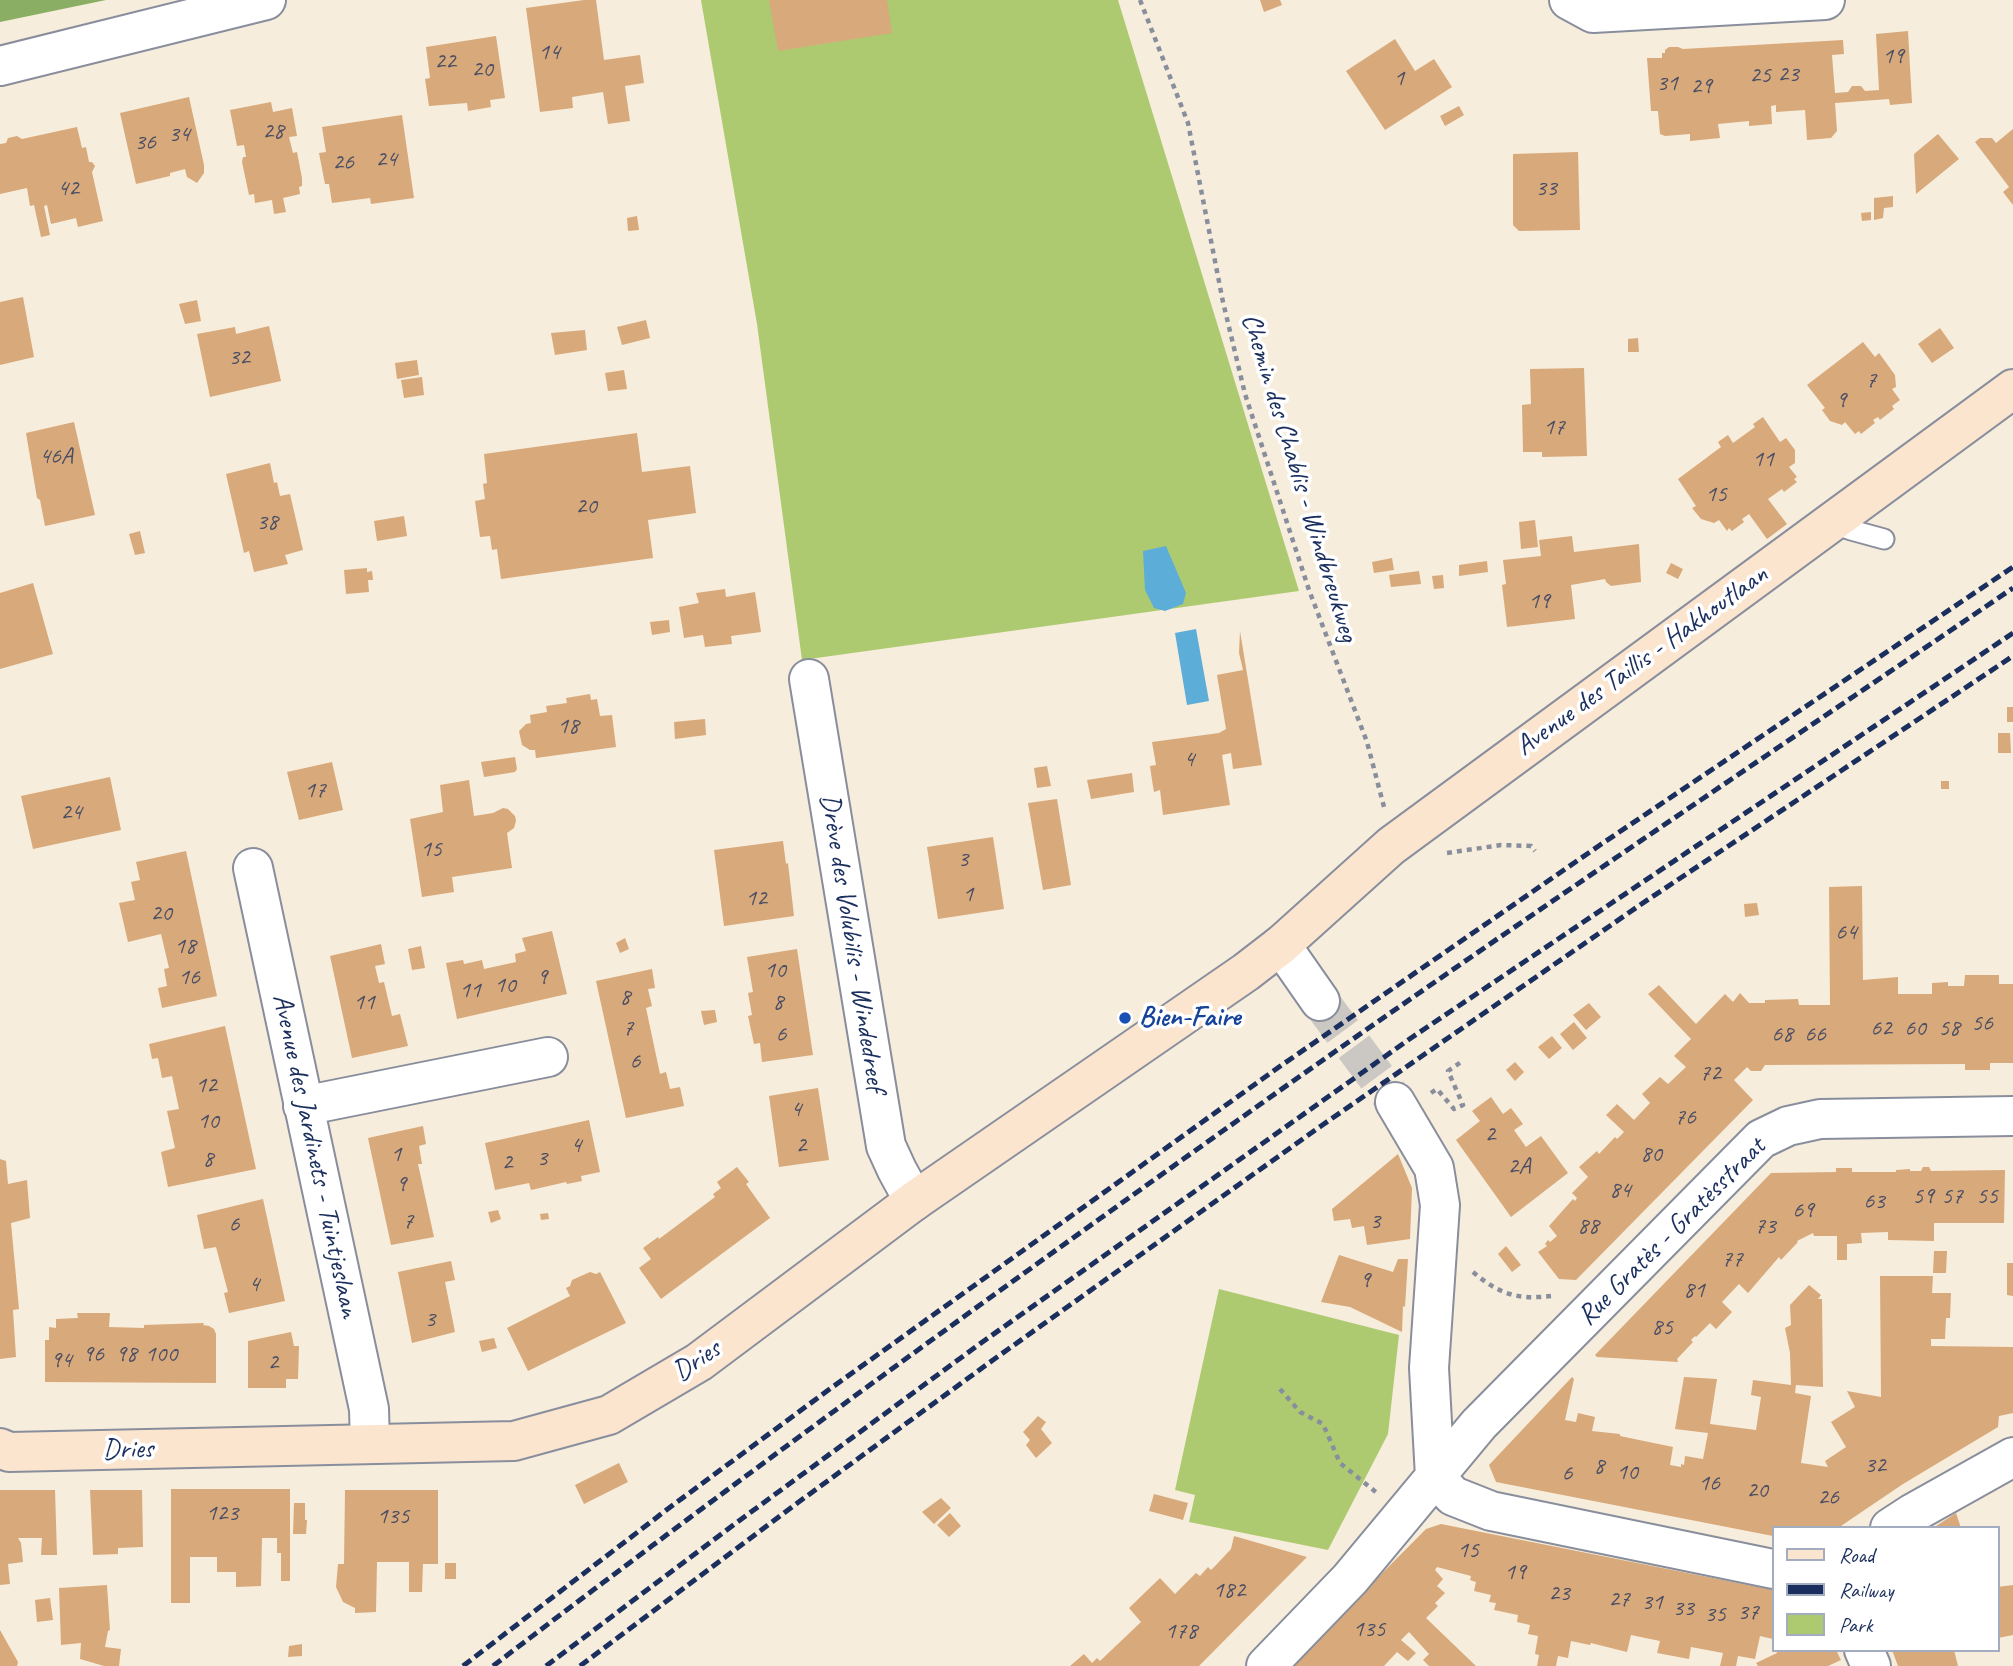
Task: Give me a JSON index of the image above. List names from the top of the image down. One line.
{"streets":{"street":["Avenue des Taillis - Hakhoutlaan","Drève des Volubilis - Windedreef","Avenue des Jardinets - Tuintjeslaan","Rue Gratès - Gratèsstraat","Dries"],"path":["Chemin des Chablis - Windbreukweg"]},"crossings":[["Chemin des Chablis - Windbreukweg","Avenue des Taillis - Hakhoutlaan"],["Avenue des Taillis - Hakhoutlaan","Dries"],["Drève des Volubilis - Windedreef","Dries"],["Avenue des Jardinets - Tuintjeslaan","Dries"]],"places":["Bien-Faire"],"house_numbers":["14","19","22","20","23","25","1","31","29","28","34","36","24","26","42","33","32","7","9","17","46A","11","15","20","38","19","18","4","17","24","15","3","1","12","20","64","18","10","16","9","10","11","8","11","8","56","7","62","60","58","6","68","66","6","72","12","4","76","10","2","4","2","1","80","3","8","2","2A","9","84","59","57","55","63","69","7","3","6","88","73","77","9","4","81","3","85","96","98","100","94","2","32","8","10","6","16","20","26","123","135","15","19","182","23","27","31","33","37","35","135","178"],"legend":["Road","Railway","Park"]}
